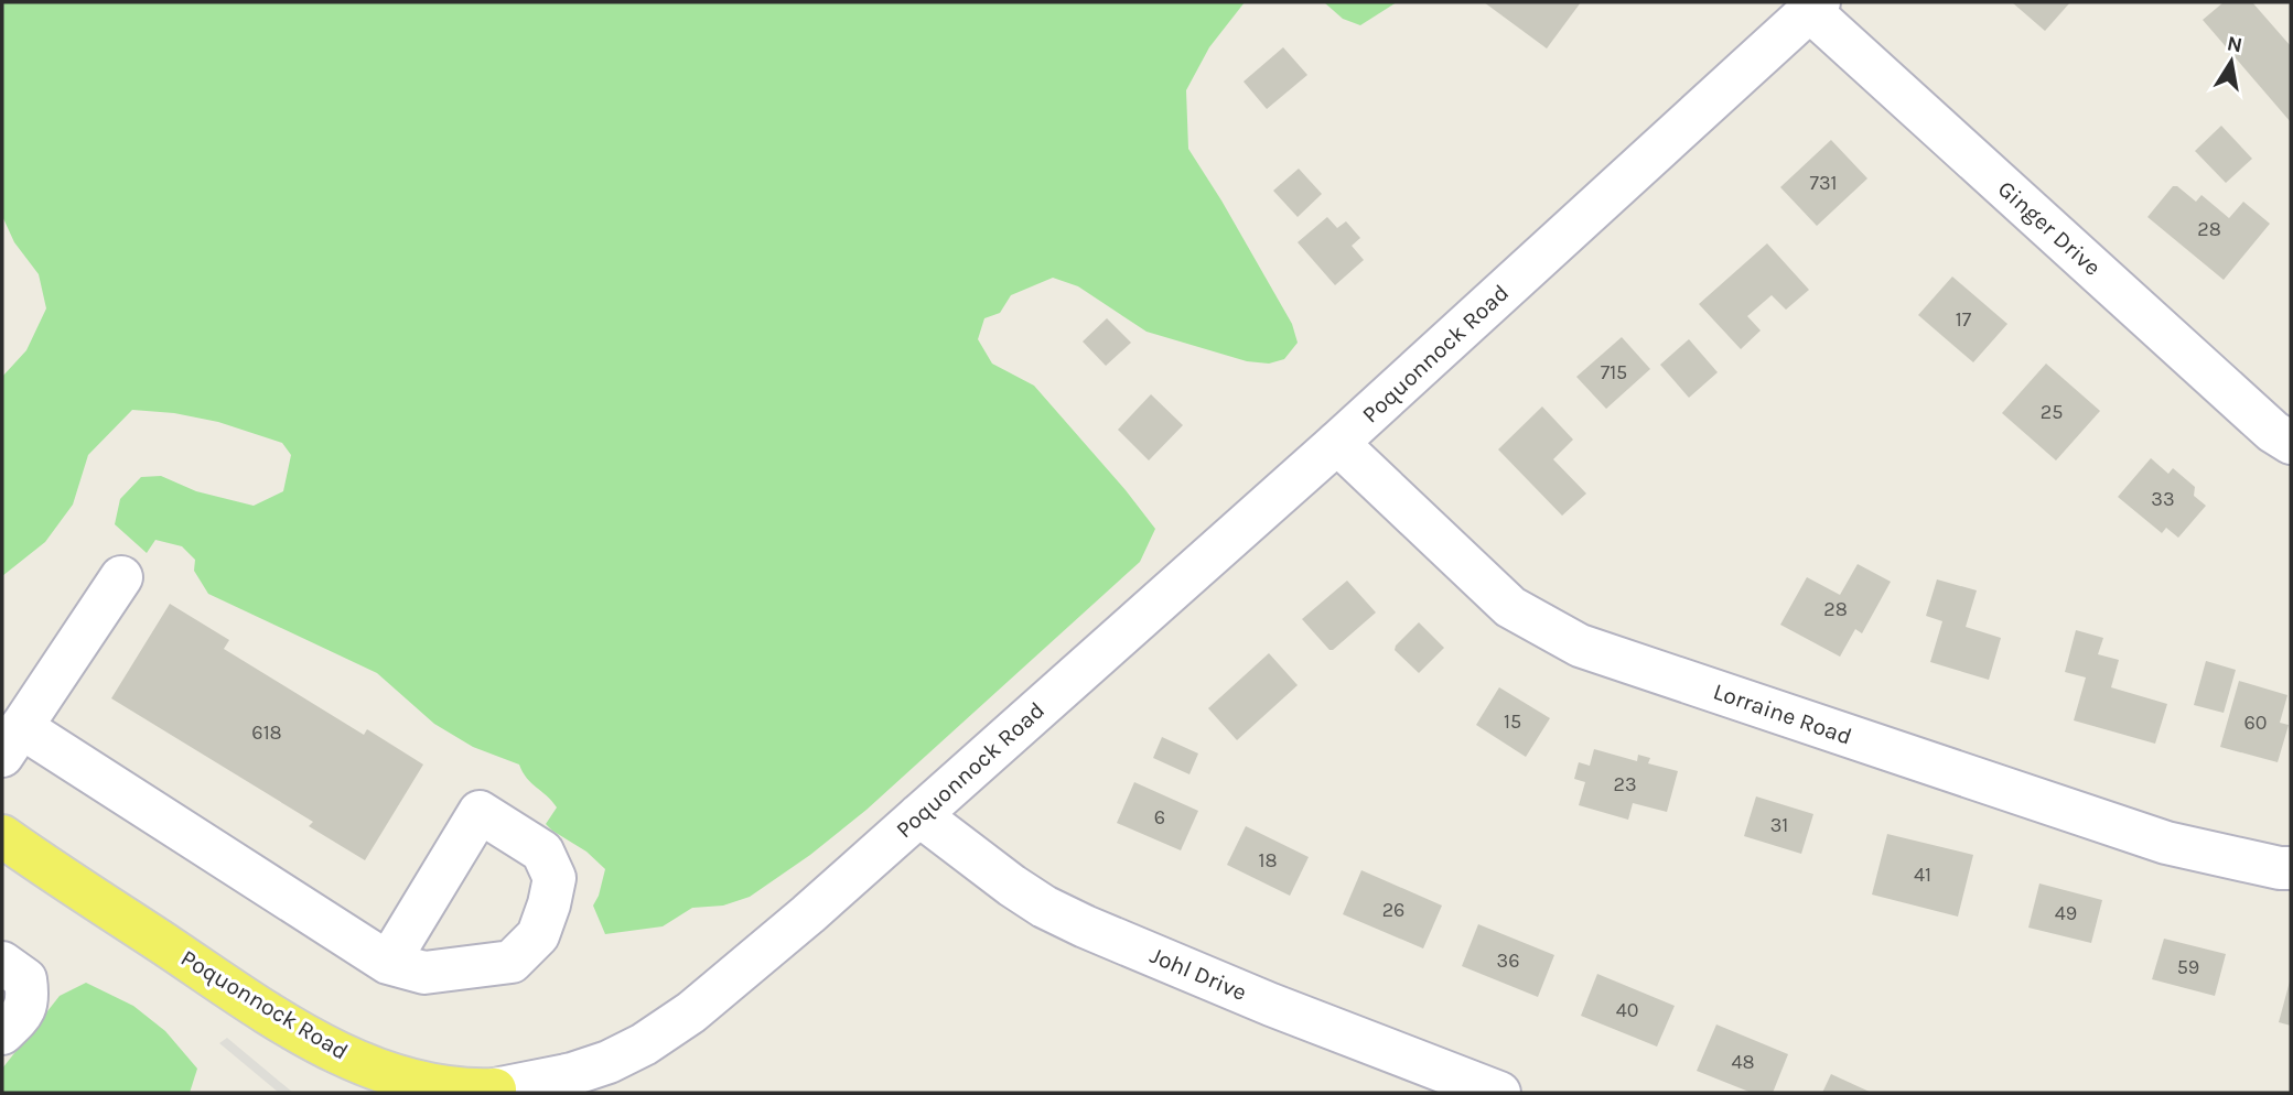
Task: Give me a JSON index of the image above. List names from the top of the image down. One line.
{"streets":{"main road":["Poquonnock Road"],"street":["Ginger Drive","Lorraine Road","Johl Drive"]},"crossings":[["Ginger Drive","Poquonnock Road"],["Poquonnock Road","Lorraine Road"],["Poquonnock Road","Johl Drive"]],"house_numbers":["731","28","17","715","25","33","28","15","60","618","23","6","31","18","41","26","49","36","59","40","48"],"north":"top"}
